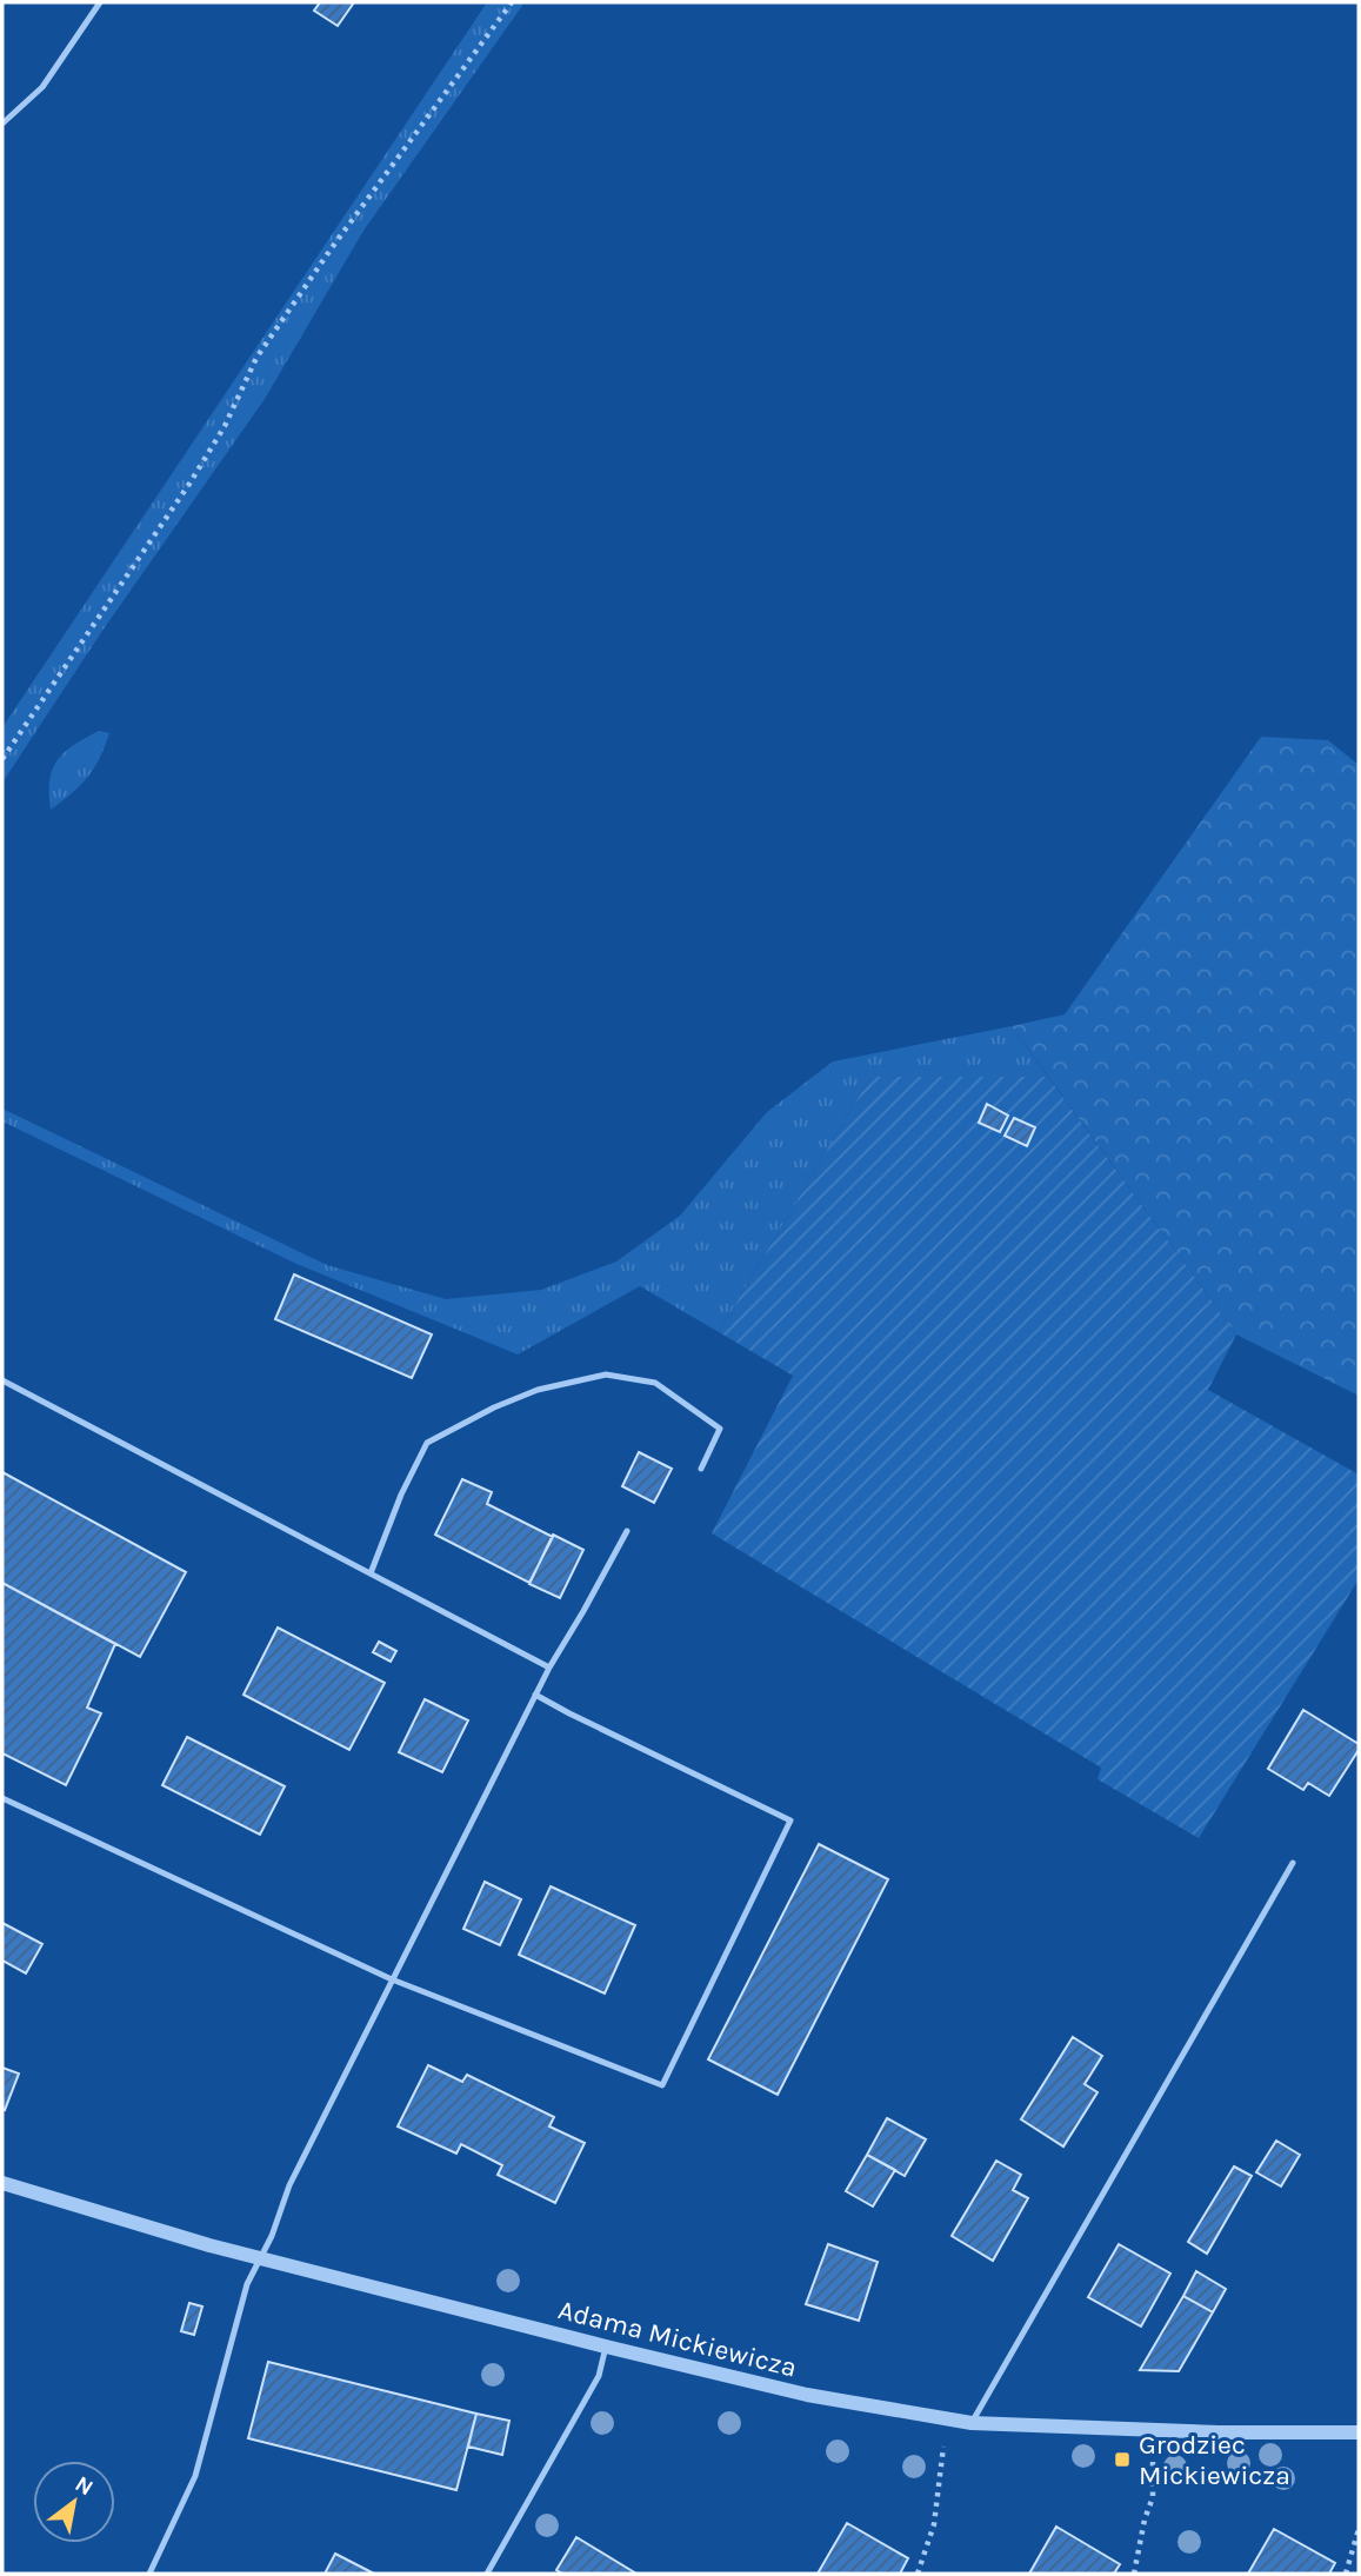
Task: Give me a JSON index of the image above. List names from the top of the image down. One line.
{"streets":{"street":["Adama Mickiewicza"]},"places":{"transit":["Grodziec Mickiewicza"]},"north":"top right"}
